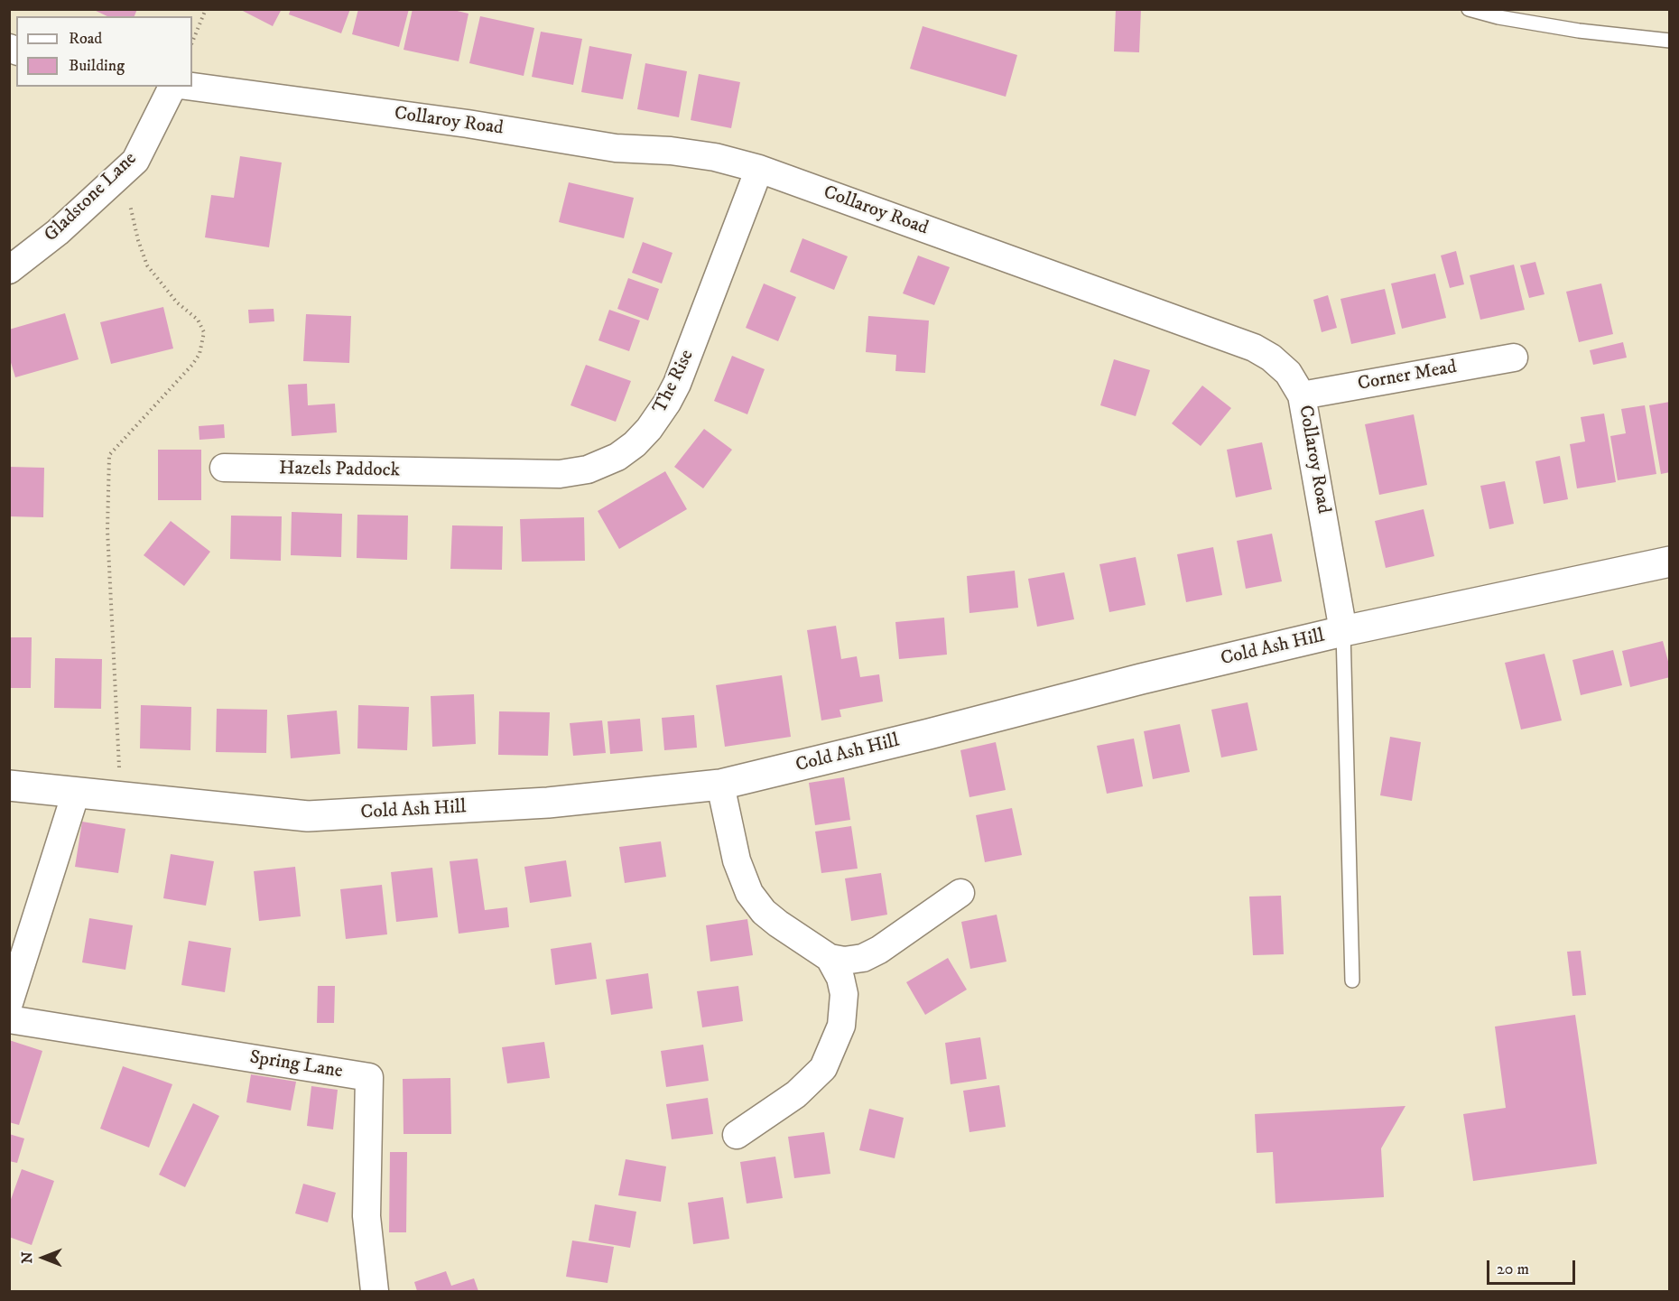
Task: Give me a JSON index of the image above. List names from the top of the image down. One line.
{"streets":{"street":["Collaroy Road","Gladstone Lane","Corner Mead","The Rise","Hazels Paddock","Cold Ash Hill","Spring Lane"]},"crossings":[["Collaroy Road","Corner Mead"],["Collaroy Road","The Rise"],["Collaroy Road","Cold Ash Hill"],["The Rise","Hazels Paddock"]],"legend":["Road","Building"],"scale_bar":"20 m","north":"left"}
